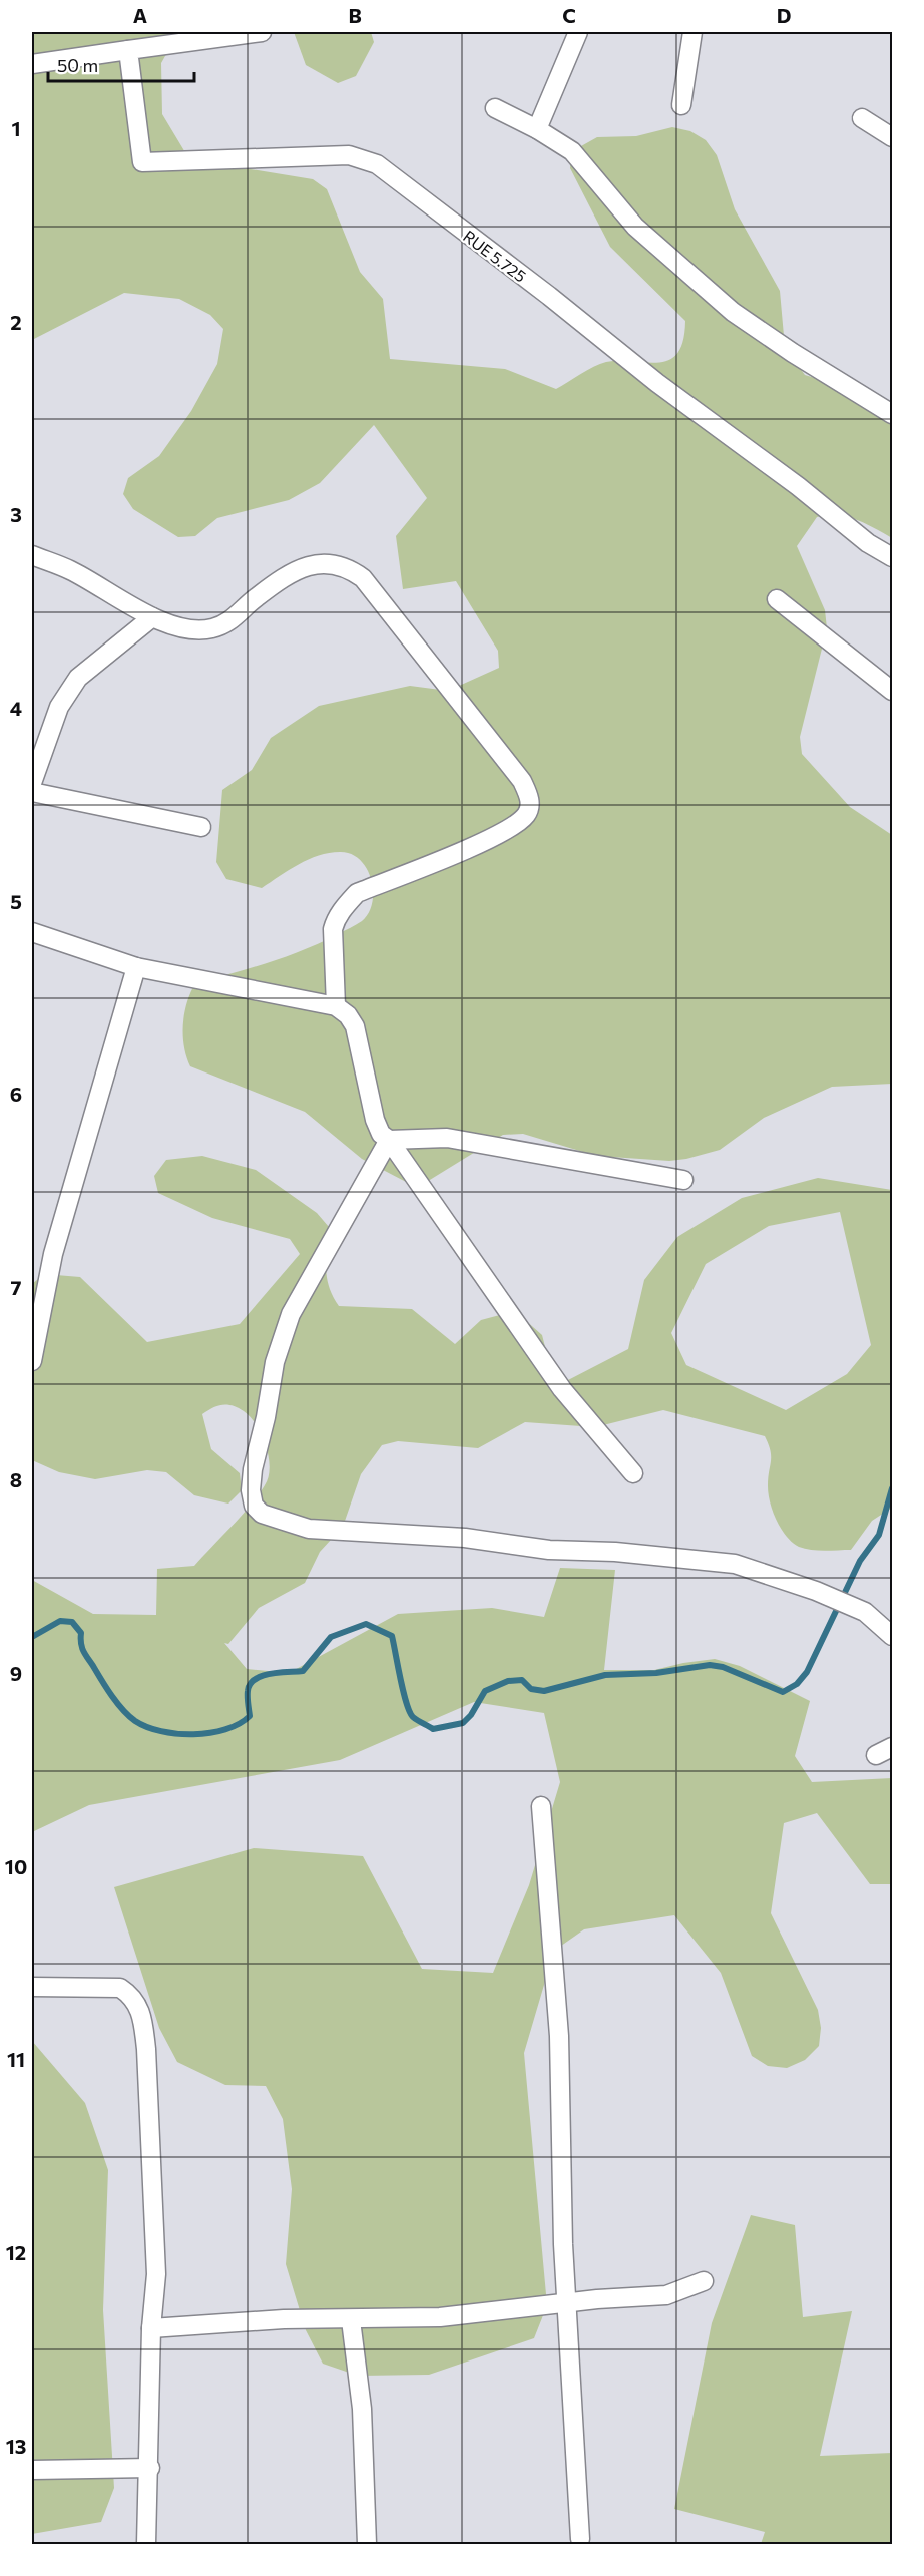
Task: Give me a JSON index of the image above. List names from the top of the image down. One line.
{"streets":{"street":["RUE 5.725"]},"scale_bar":"50 m","grid":{"columns":["A","B","C","D"],"rows":["1","2","3","4","5","6","7","8","9","10","11","12","13"]}}
